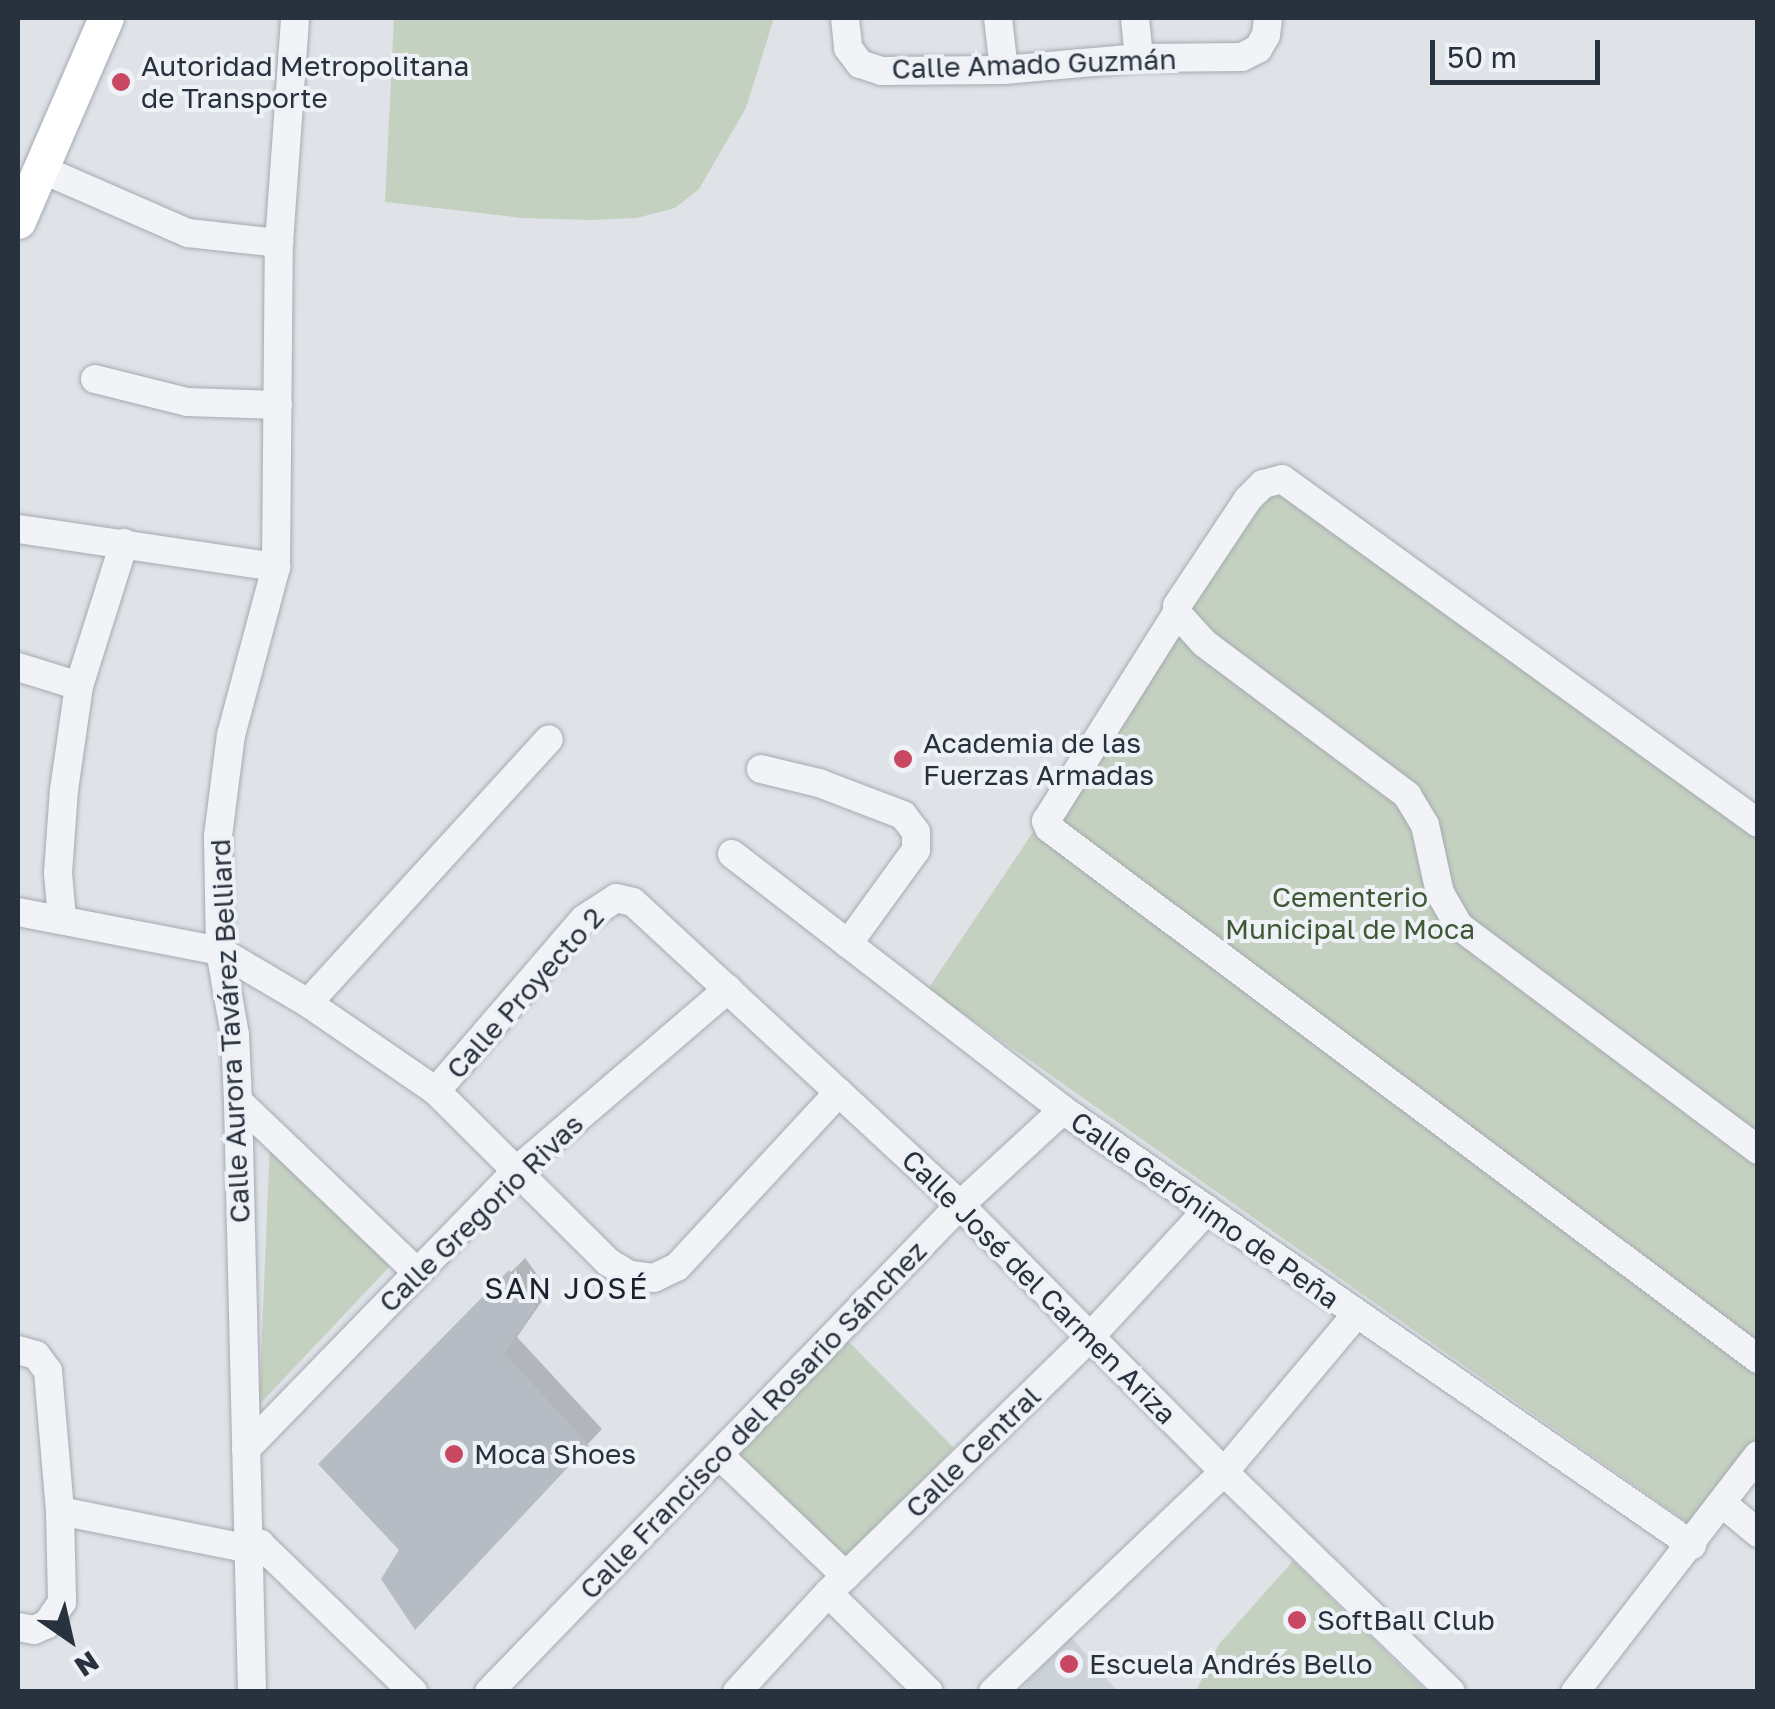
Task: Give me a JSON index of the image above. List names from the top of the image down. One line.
{"streets":{"street":["Calle Amado Guzmán","Calle Proyecto 2","Calle Aurora Tavárez Belliard","Calle Gerónimo de Peña","Calle Gregorio Rivas","Calle José del Carmen Ariza","Calle Francisco del Rosario Sánchez","Calle Central"]},"crossings":[["Calle Proyecto 2","Calle José del Carmen Ariza"],["Calle Aurora Tavárez Belliard","Calle Gregorio Rivas"],["Calle Gerónimo de Peña","Calle Francisco del Rosario Sánchez"],["Calle Gerónimo de Peña","Calle Central"],["Calle Gregorio Rivas","Calle José del Carmen Ariza"],["Calle José del Carmen Ariza","Calle Francisco del Rosario Sánchez"],["Calle José del Carmen Ariza","Calle Central"]],"districts":["SAN JOSÉ"],"parks":["Cementerio Municipal de Moca"],"places":["Autoridad Metropolitana de Transporte","Academia de las Fuerzas Armadas","Moca Shoes","SoftBall Club","Escuela Andrés Bello"],"scale_bar":"50 m","north":"bottom right"}
